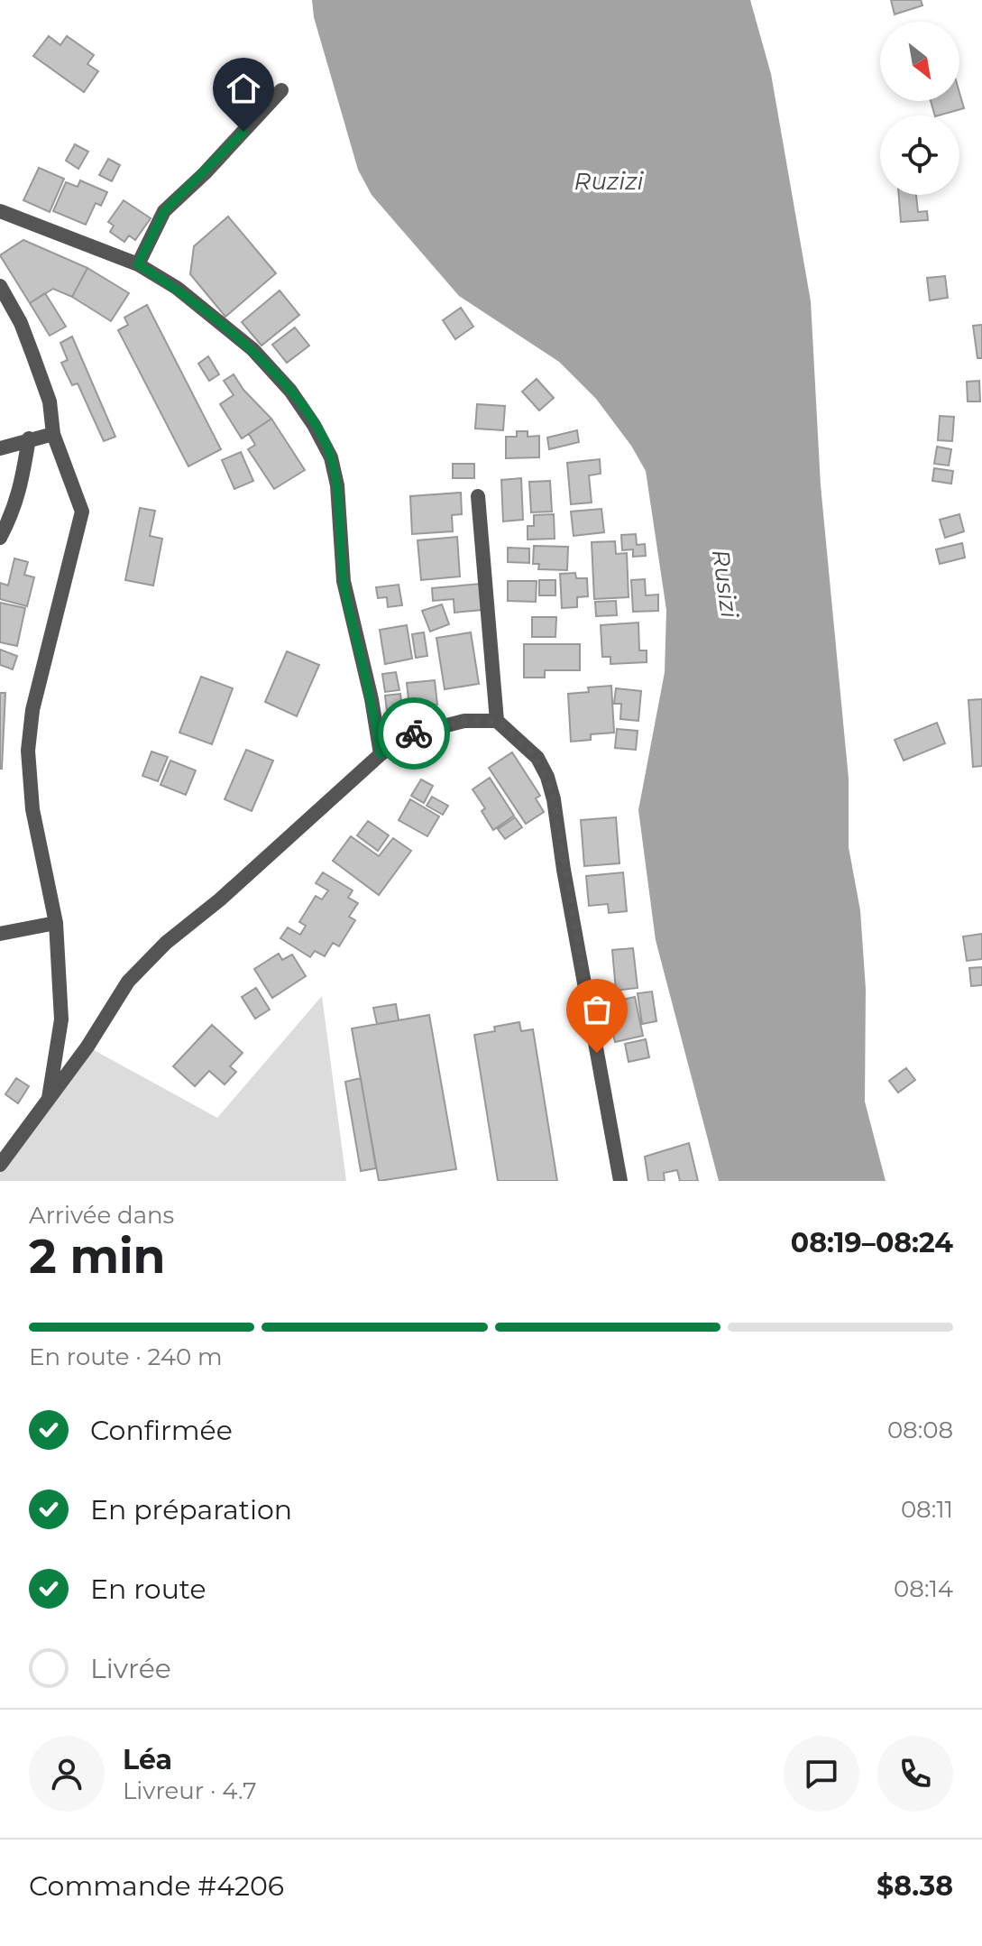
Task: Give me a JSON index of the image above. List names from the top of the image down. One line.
{"water":["Ruzizi","Rusizi"],"north":"bottom right","page":{"heading":["2 min","Arrivée dans","08:19–08:24"],"panel":["Léa","Livreur · 4.7","Commande #4206","$8.38"],"bar":"En route · 240 m","list":[["Confirmée","08:08"],["En préparation","08:11"],["En route","08:14"],"Livrée"]}}
